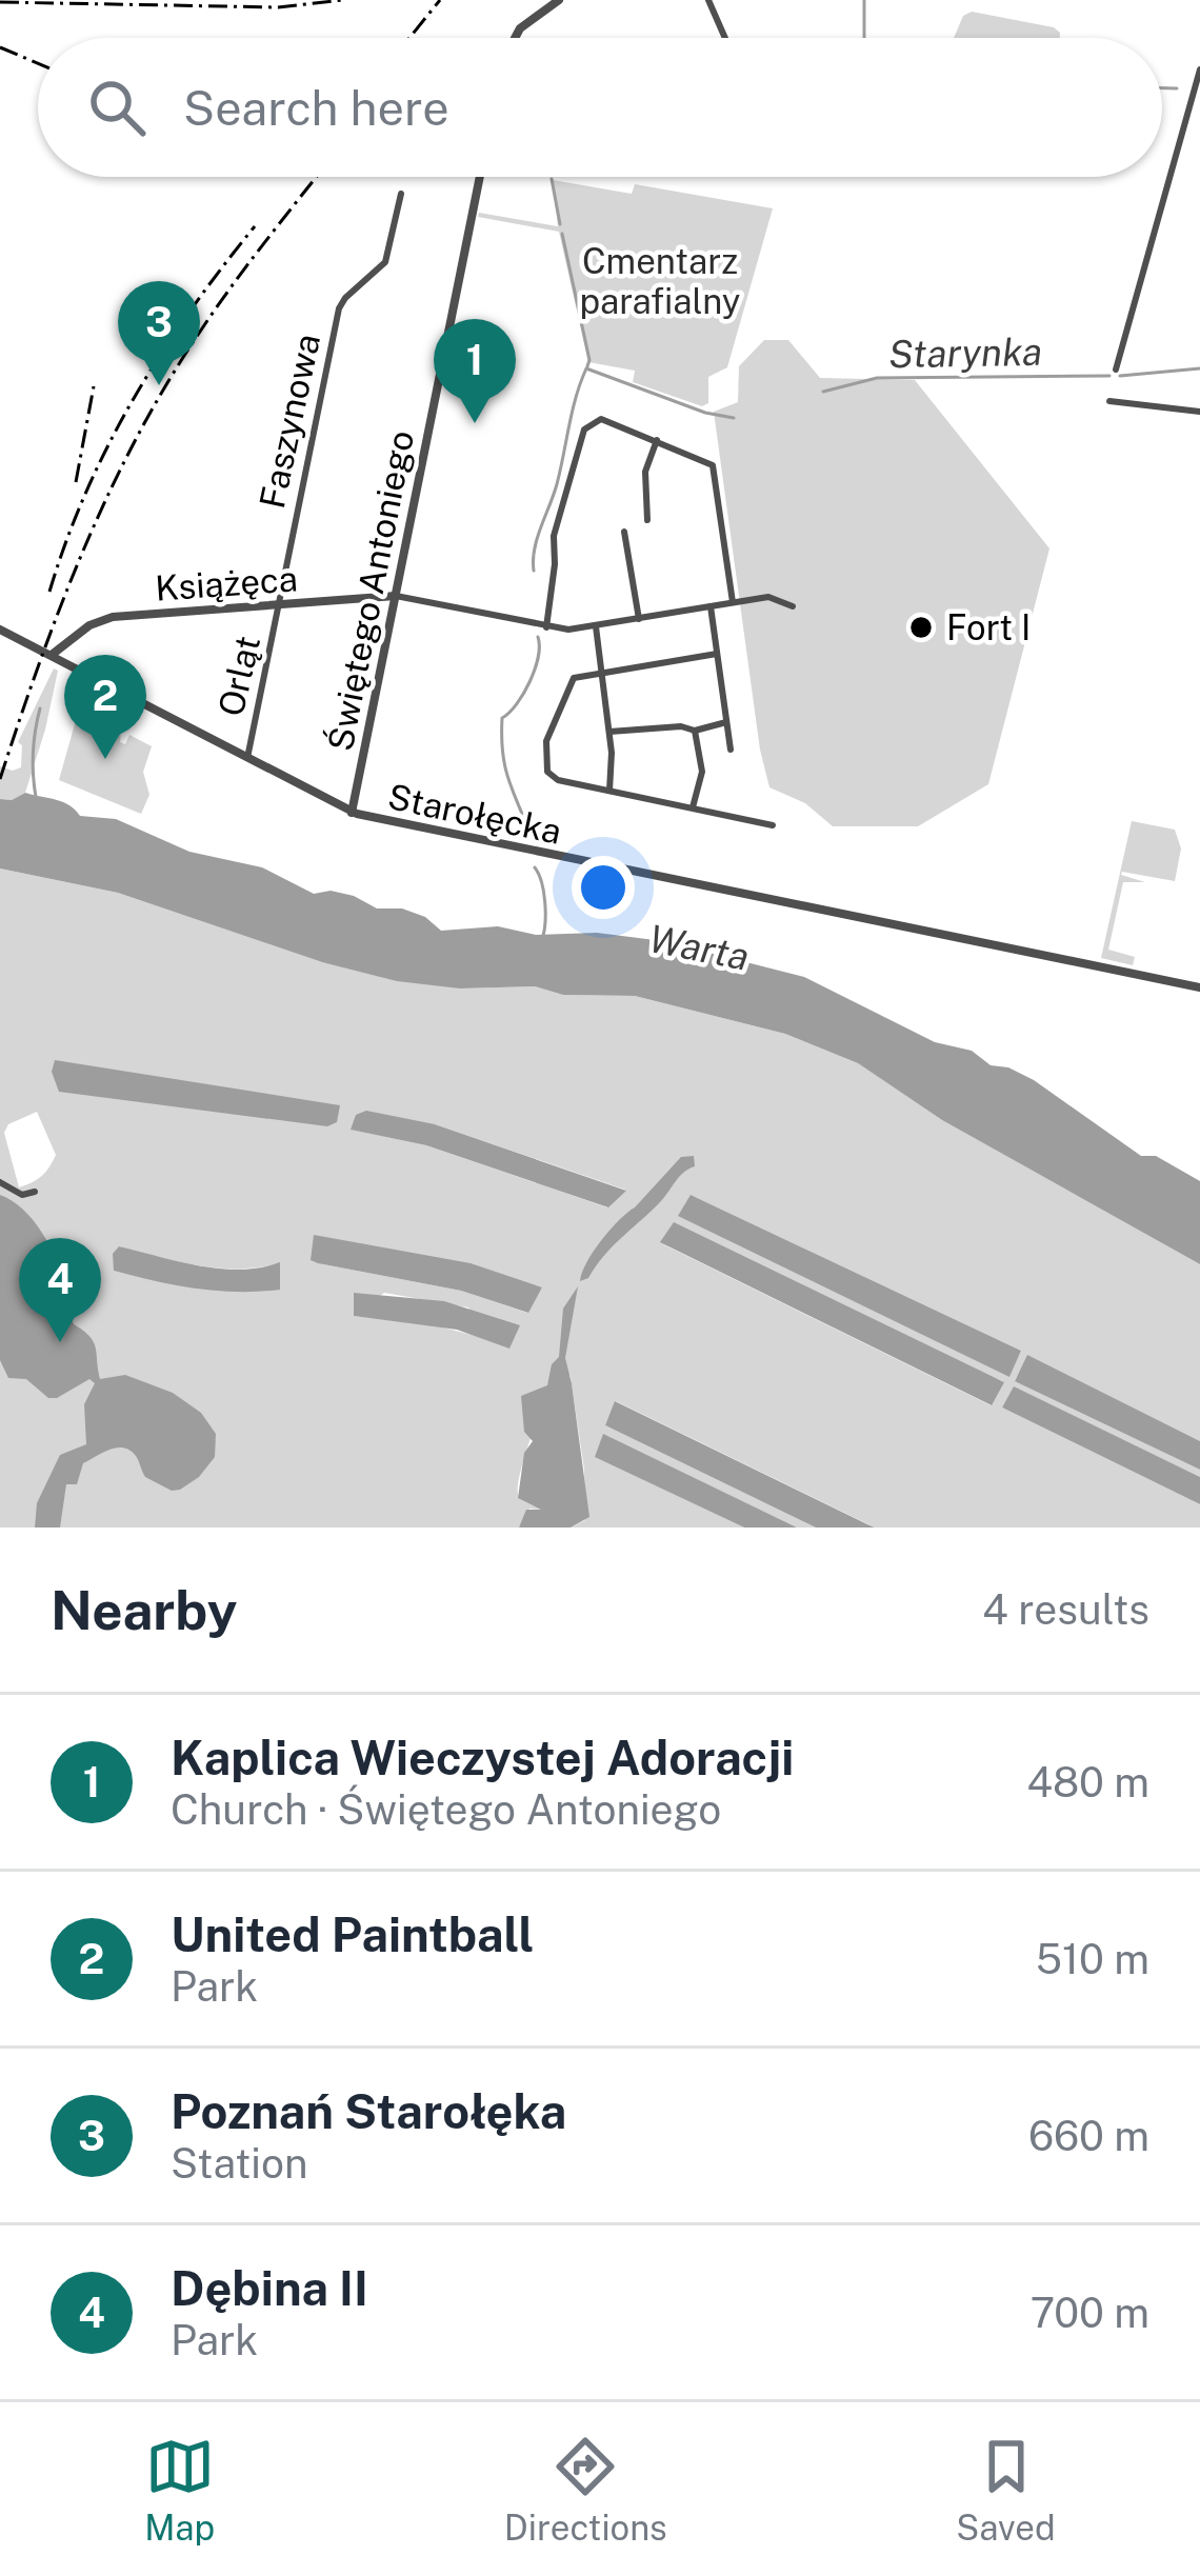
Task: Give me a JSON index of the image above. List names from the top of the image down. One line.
{"streets":{"street":["Faszynowa","Książęca","Świętego Antoniego","Orląt","Starołęcka"]},"crossings":[["Faszynowa","Książęca"],["Faszynowa","Orląt"],["Książęca","Świętego Antoniego"],["Książęca","Orląt"],["Książęca","Starołęcka"],["Świętego Antoniego","Starołęcka"],["Orląt","Starołęcka"]],"water":["Starynka","Warta"],"parks":["Cmentarz parafialny"],"places":["Fort I"],"page":{"search":"Search here","pins":["3","1","2","4"],"heading":["Nearby","4 results"],"list":[{"mark":"1","name":"Kaplica Wieczystej Adoracji","note":"Church · Świętego Antoniego","value":"480 m"},{"mark":"2","name":"United Paintball","note":"Park","value":"510 m"},{"mark":"3","name":"Poznań Starołęka","note":"Station","value":"660 m"},{"mark":"4","name":"Dębina II","note":"Park","value":"700 m"}],"nav":["Map","Directions","Saved"]}}
